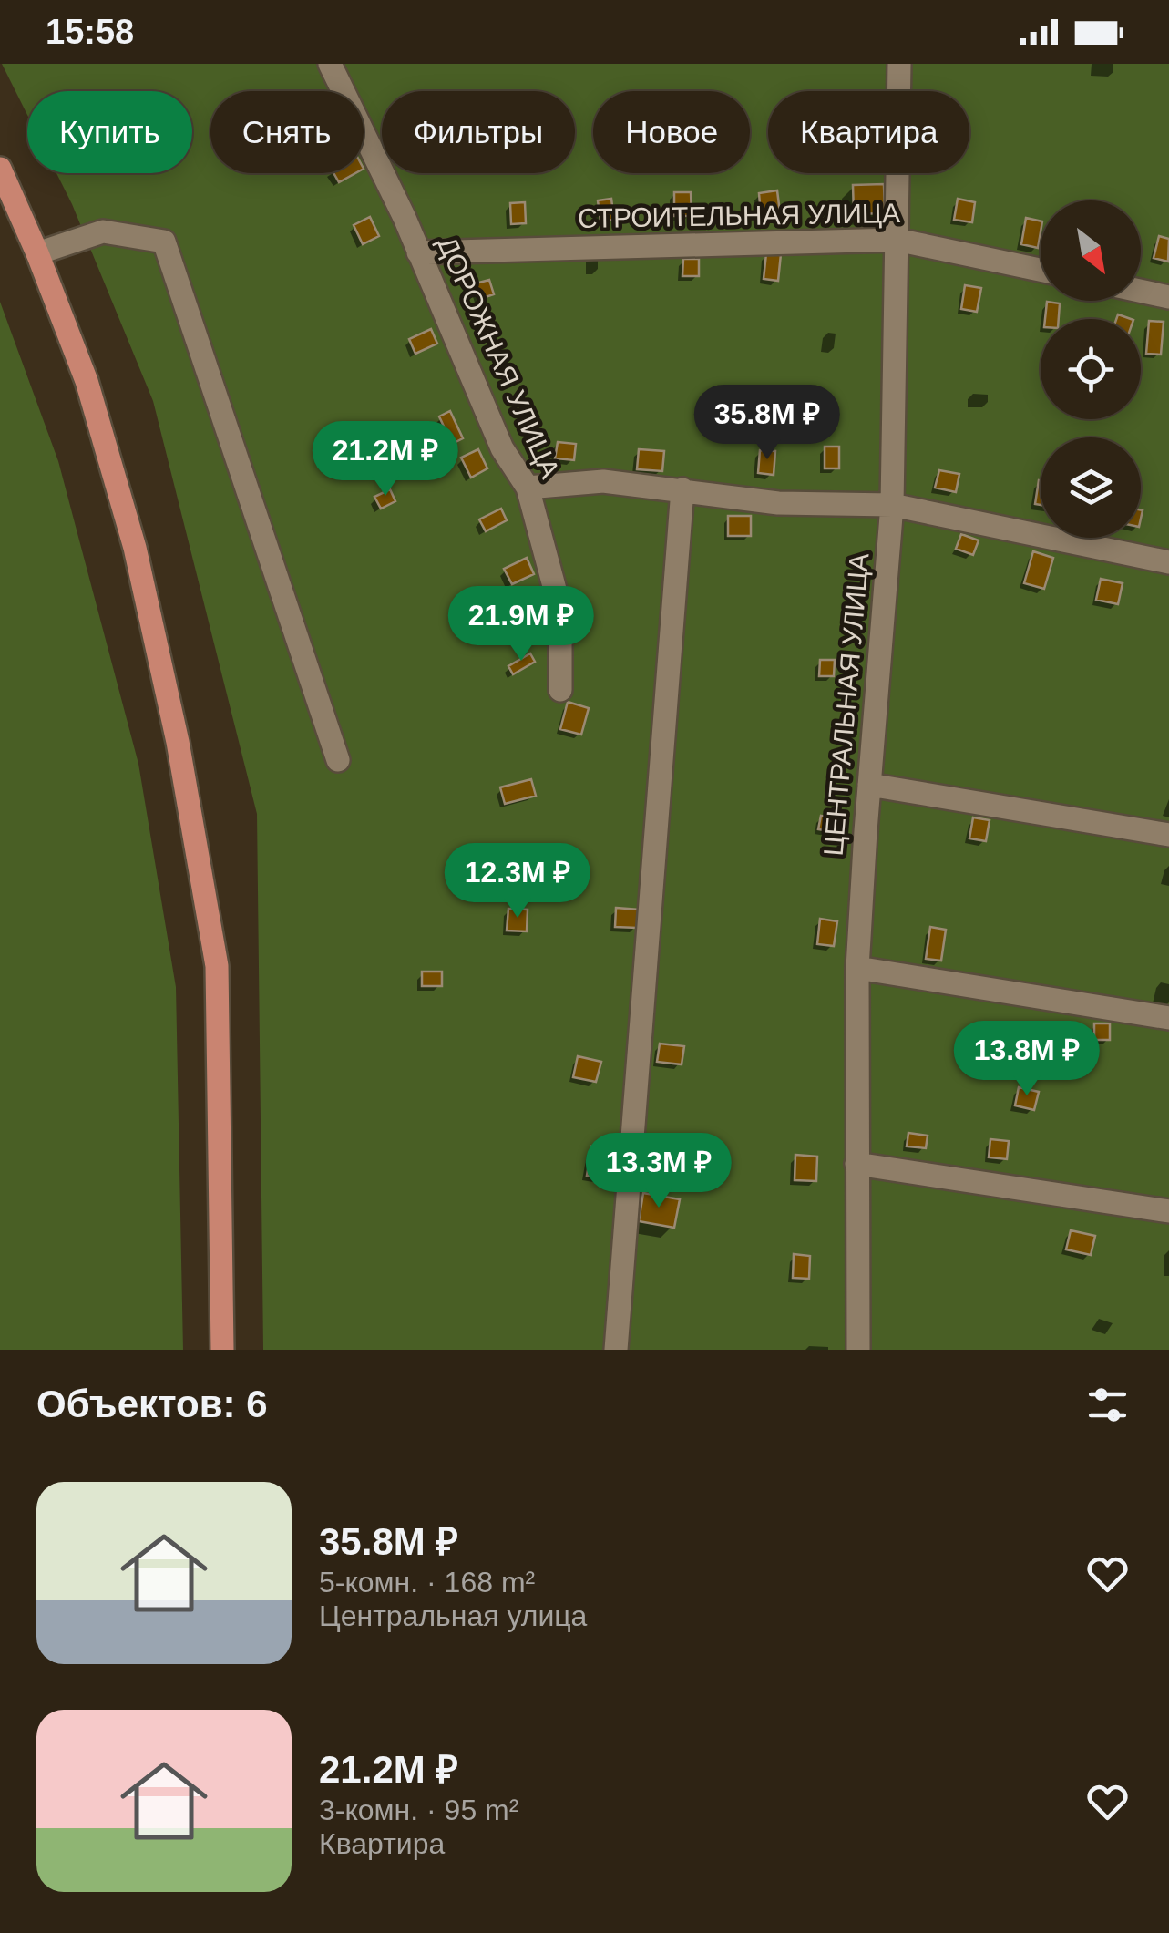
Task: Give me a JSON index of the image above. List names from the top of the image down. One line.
{"streets":{"street":["СТРОИТЕЛЬНАЯ УЛИЦА","ДОРОЖНАЯ УЛИЦА","ЦЕНТРАЛЬНАЯ УЛИЦА"]},"crossings":[["СТРОИТЕЛЬНАЯ УЛИЦА","ДОРОЖНАЯ УЛИЦА"],["СТРОИТЕЛЬНАЯ УЛИЦА","ЦЕНТРАЛЬНАЯ УЛИЦА"]],"north":"bottom right","page":{"status":"15:58","chip":["Купить","Снять","Фильтры","Новое","Квартира"],"price":["35.8M ₽","21.2M ₽","21.9M ₽","12.3M ₽","13.8M ₽","13.3M ₽"],"heading":"Объектов: 6","list":[{"name":"35.8M ₽","note":"5-комн. · 168 m² · Центральная улица"},{"name":"21.2M ₽","note":"3-комн. · 95 m² · Квартира"}]}}
